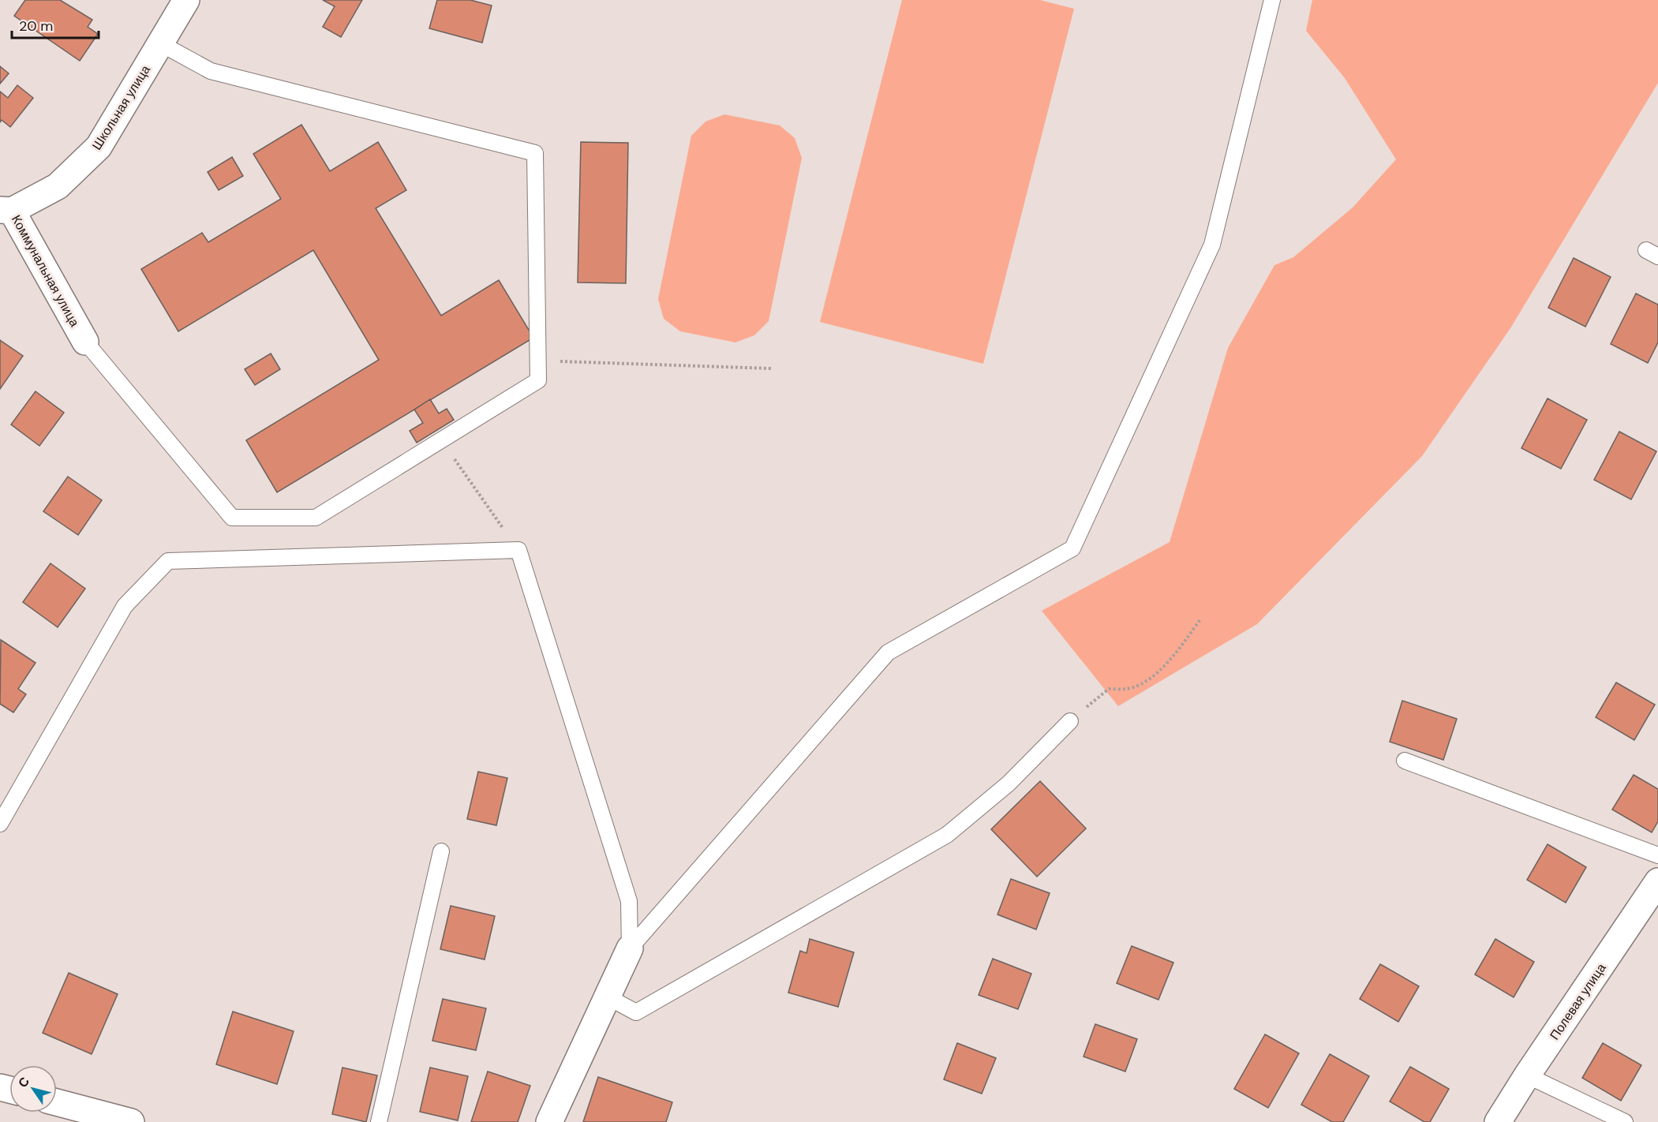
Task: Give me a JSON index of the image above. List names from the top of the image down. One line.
{"streets":{"street":["Школьная улица","Коммунальная улица","Полевая улица"]},"crossings":[["Школьная улица","Коммунальная улица"]],"scale_bar":"20 m","north":"top left"}
